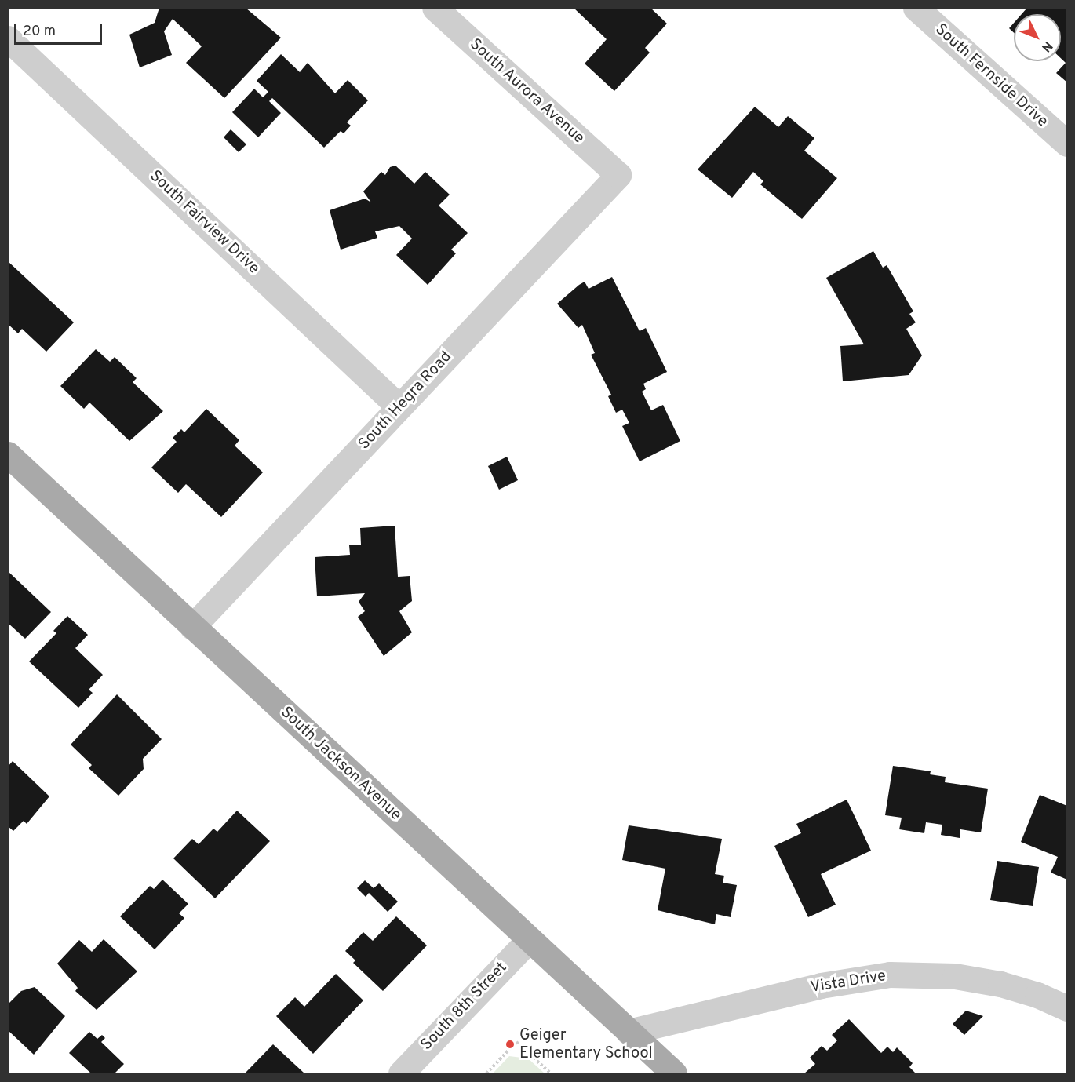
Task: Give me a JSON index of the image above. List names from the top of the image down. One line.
{"streets":{"main road":["South Jackson Avenue"],"street":["South Fernside Drive","South Aurora Avenue","South Fairview Drive","South Hegra Road","Vista Drive","South 8th Street"]},"crossings":[["South Aurora Avenue","South Hegra Road"],["South Fairview Drive","South Hegra Road"],["South Hegra Road","South Jackson Avenue"],["South Jackson Avenue","Vista Drive"],["South Jackson Avenue","South 8th Street"]],"places":["Geiger Elementary School"],"scale_bar":"20 m","north":"bottom right"}
